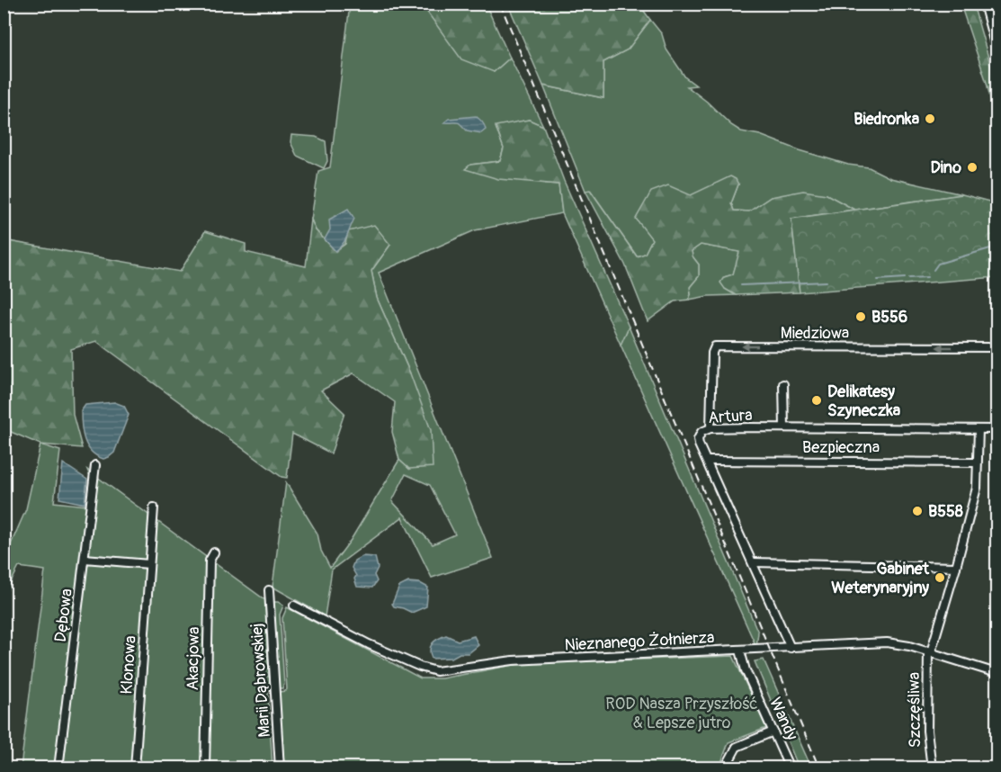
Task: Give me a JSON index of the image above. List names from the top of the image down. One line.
{"streets":{"street":["Miedziowa","Artura","Bezpieczna","Dębowa","Nieznanego Żołnierza","Akacjowa","Klonowa","Marii Dąbrowskiej","Szczęśliwa","Wandy"]},"crossings":[["Miedziowa","Artura"],["Artura","Bezpieczna"],["Artura","Nieznanego Żołnierza"],["Artura","Szczęśliwa"],["Nieznanego Żołnierza","Szczęśliwa"],["Nieznanego Żołnierza","Wandy"]],"one_way":["Miedziowa"],"parks":["ROD Nasza Przyszłość & Lepsze jutro"],"places":["Biedronka","Dino","B556","Delikatesy Szyneczka","B558","Gabinet Weterynaryjny"]}
